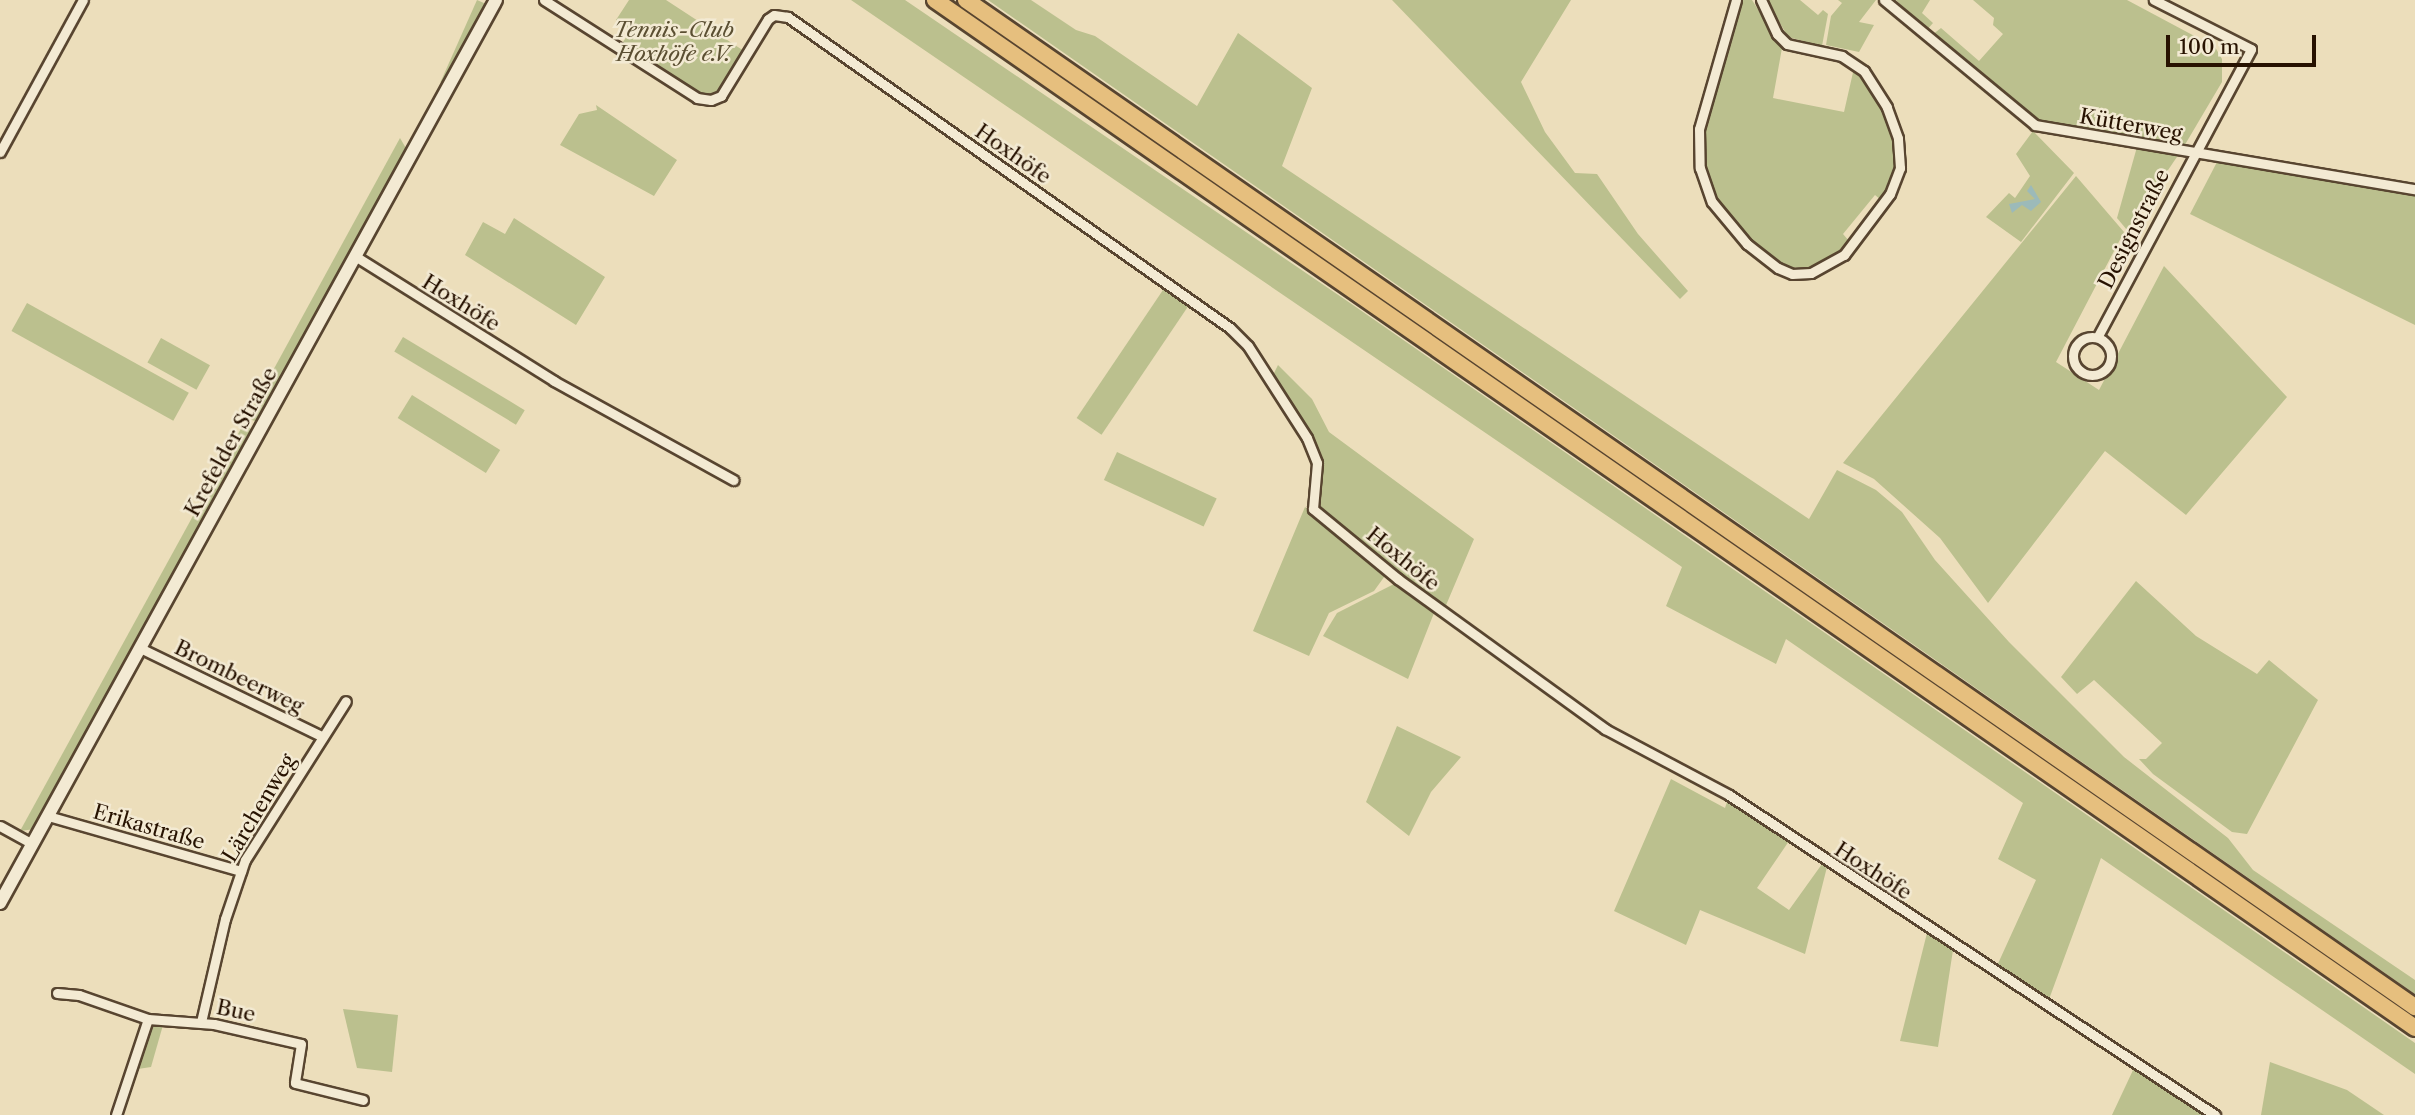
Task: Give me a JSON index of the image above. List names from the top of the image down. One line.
{"streets":{"main road":["Krefelder Straße"],"street":["Kütterweg","Hoxhöfe","Designstraße","Brombeerweg","Lärchenweg","Erikastraße","Bue"]},"crossings":[["Kütterweg","Designstraße"],["Hoxhöfe","Krefelder Straße"],["Krefelder Straße","Brombeerweg"],["Krefelder Straße","Erikastraße"],["Brombeerweg","Lärchenweg"],["Lärchenweg","Erikastraße"],["Lärchenweg","Bue"]],"parks":["Tennis-Club Hoxhöfe e.V."],"scale_bar":"100 m"}
